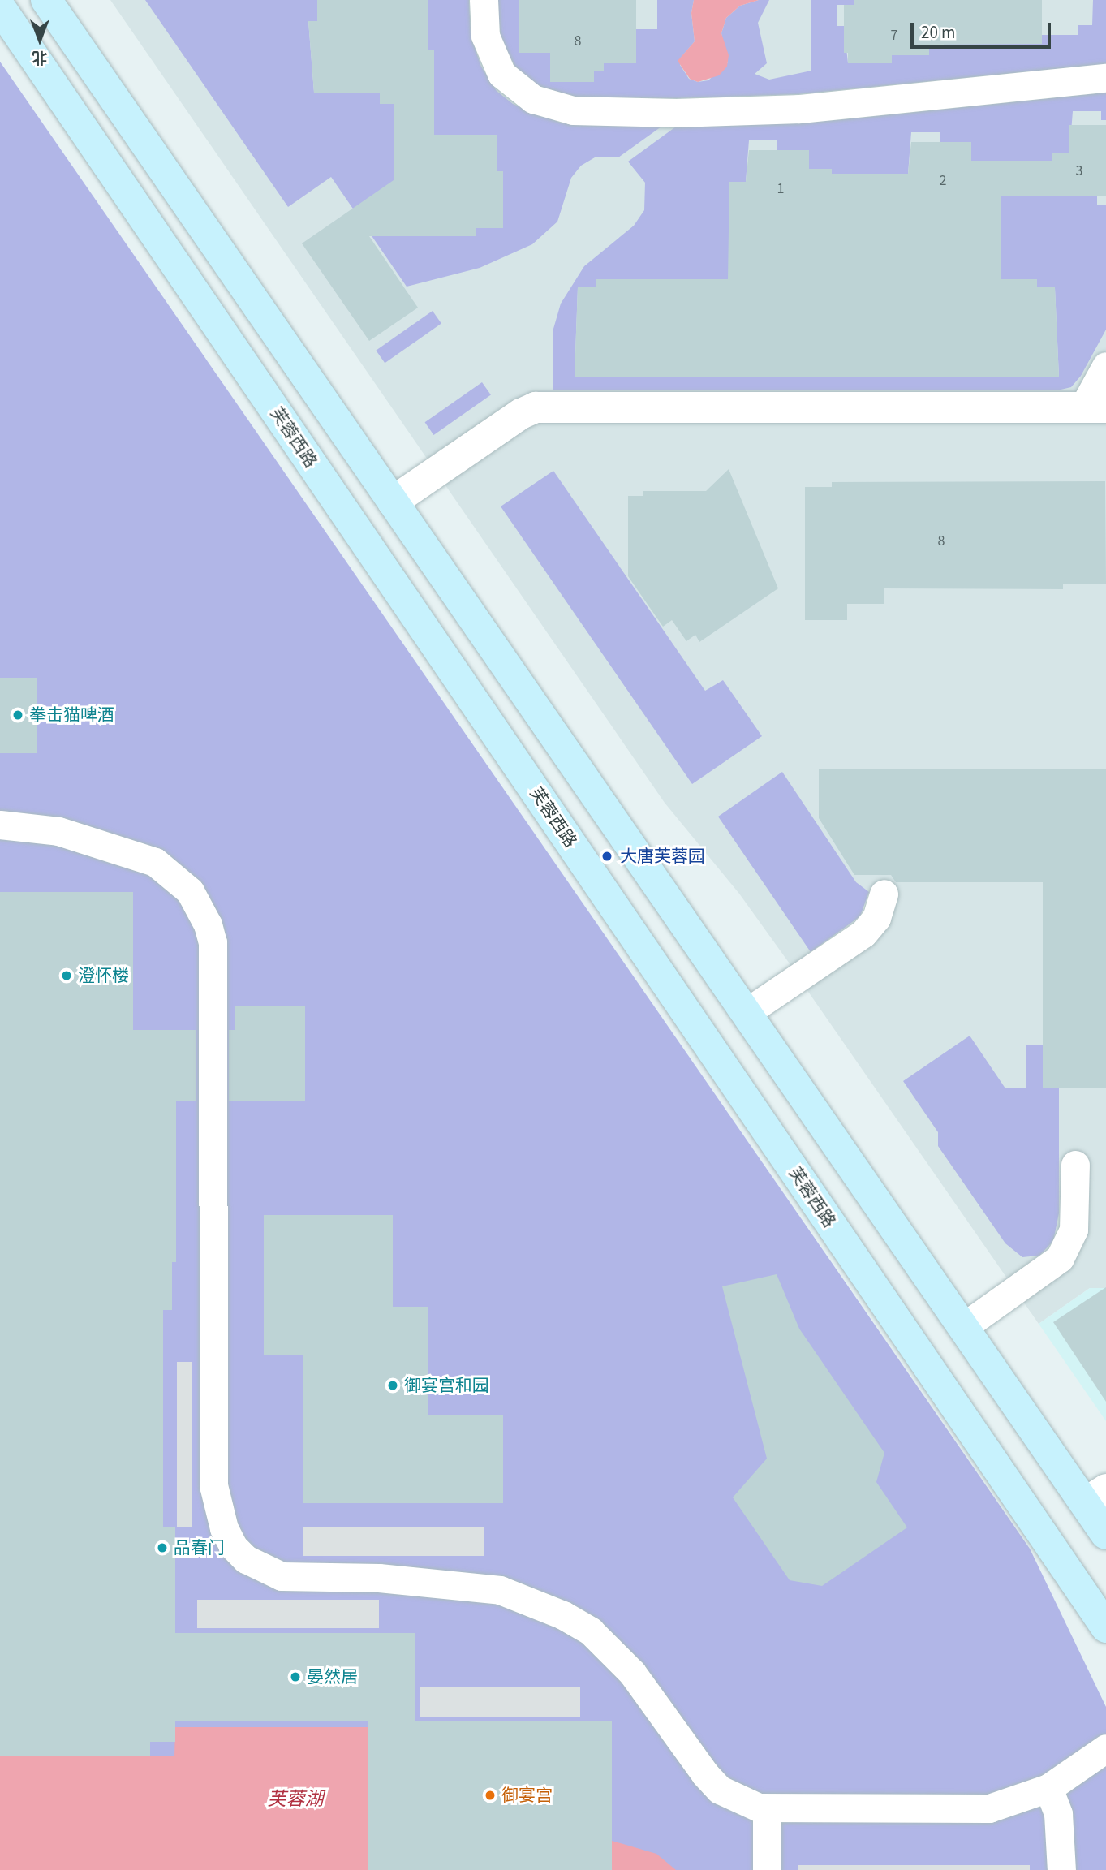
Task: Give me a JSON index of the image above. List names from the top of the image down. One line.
{"streets":{"main road":["芙蓉西路"]},"water":["芙蓉湖"],"places":["拳击猫啤酒","大唐芙蓉园","澄怀楼","御宴宫和园","品春门","晏然居","御宴宫"],"house_numbers":["7","8","3","2","1","8"],"scale_bar":"20 m","north":"bottom"}
